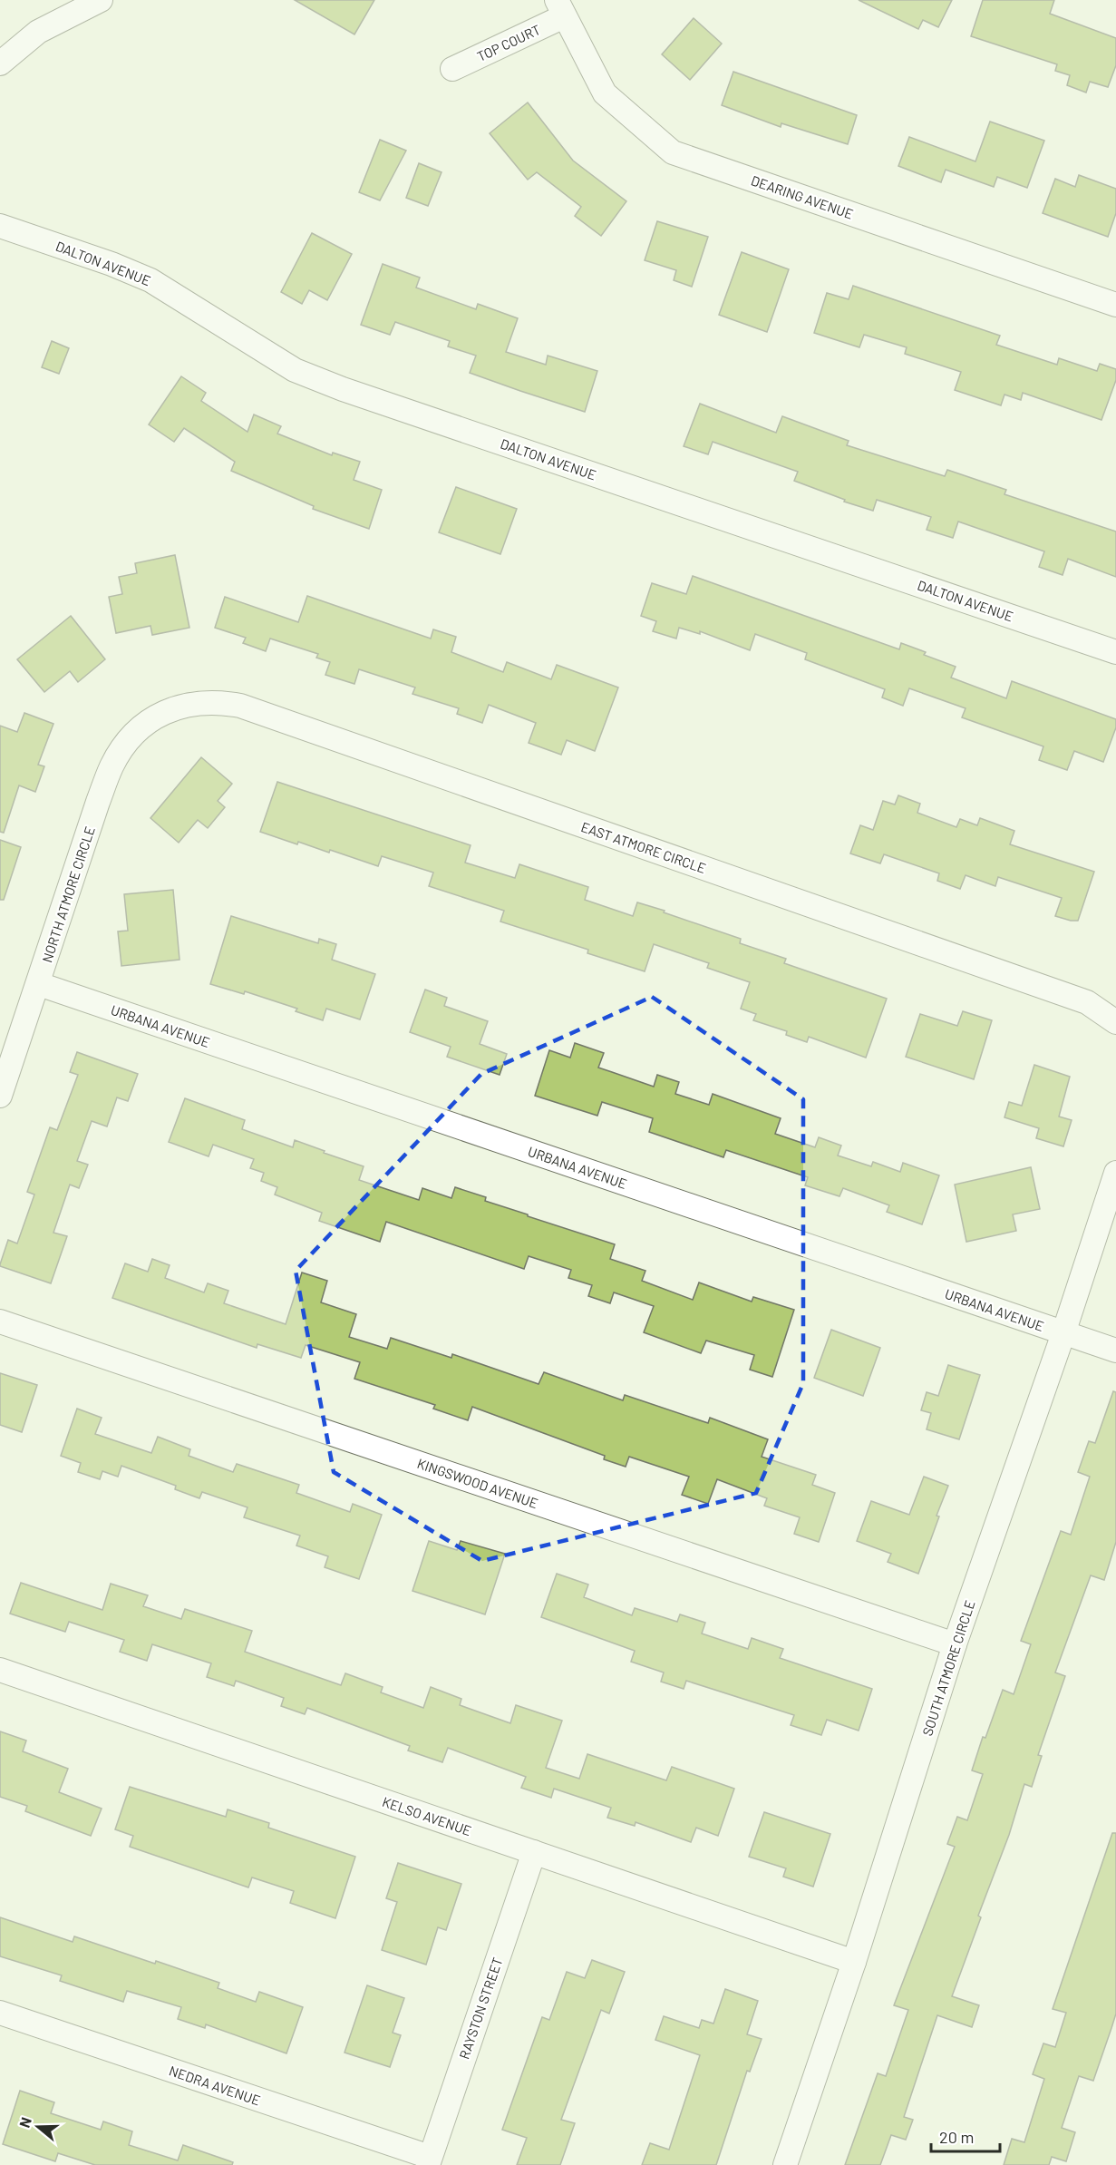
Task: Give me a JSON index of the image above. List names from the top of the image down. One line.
{"streets":{"street":["TOP COURT","DEARING AVENUE","DALTON AVENUE","EAST ATMORE CIRCLE","NORTH ATMORE CIRCLE","URBANA AVENUE","KINGSWOOD AVENUE","SOUTH ATMORE CIRCLE","KELSO AVENUE","RAYSTON STREET","NEDRA AVENUE"]},"crossings":[["TOP COURT","DEARING AVENUE"],["EAST ATMORE CIRCLE","NORTH ATMORE CIRCLE"],["NORTH ATMORE CIRCLE","URBANA AVENUE"],["URBANA AVENUE","SOUTH ATMORE CIRCLE"],["KINGSWOOD AVENUE","SOUTH ATMORE CIRCLE"],["SOUTH ATMORE CIRCLE","KELSO AVENUE"],["KELSO AVENUE","RAYSTON STREET"],["RAYSTON STREET","NEDRA AVENUE"]],"scale_bar":"20 m","north":"left"}
